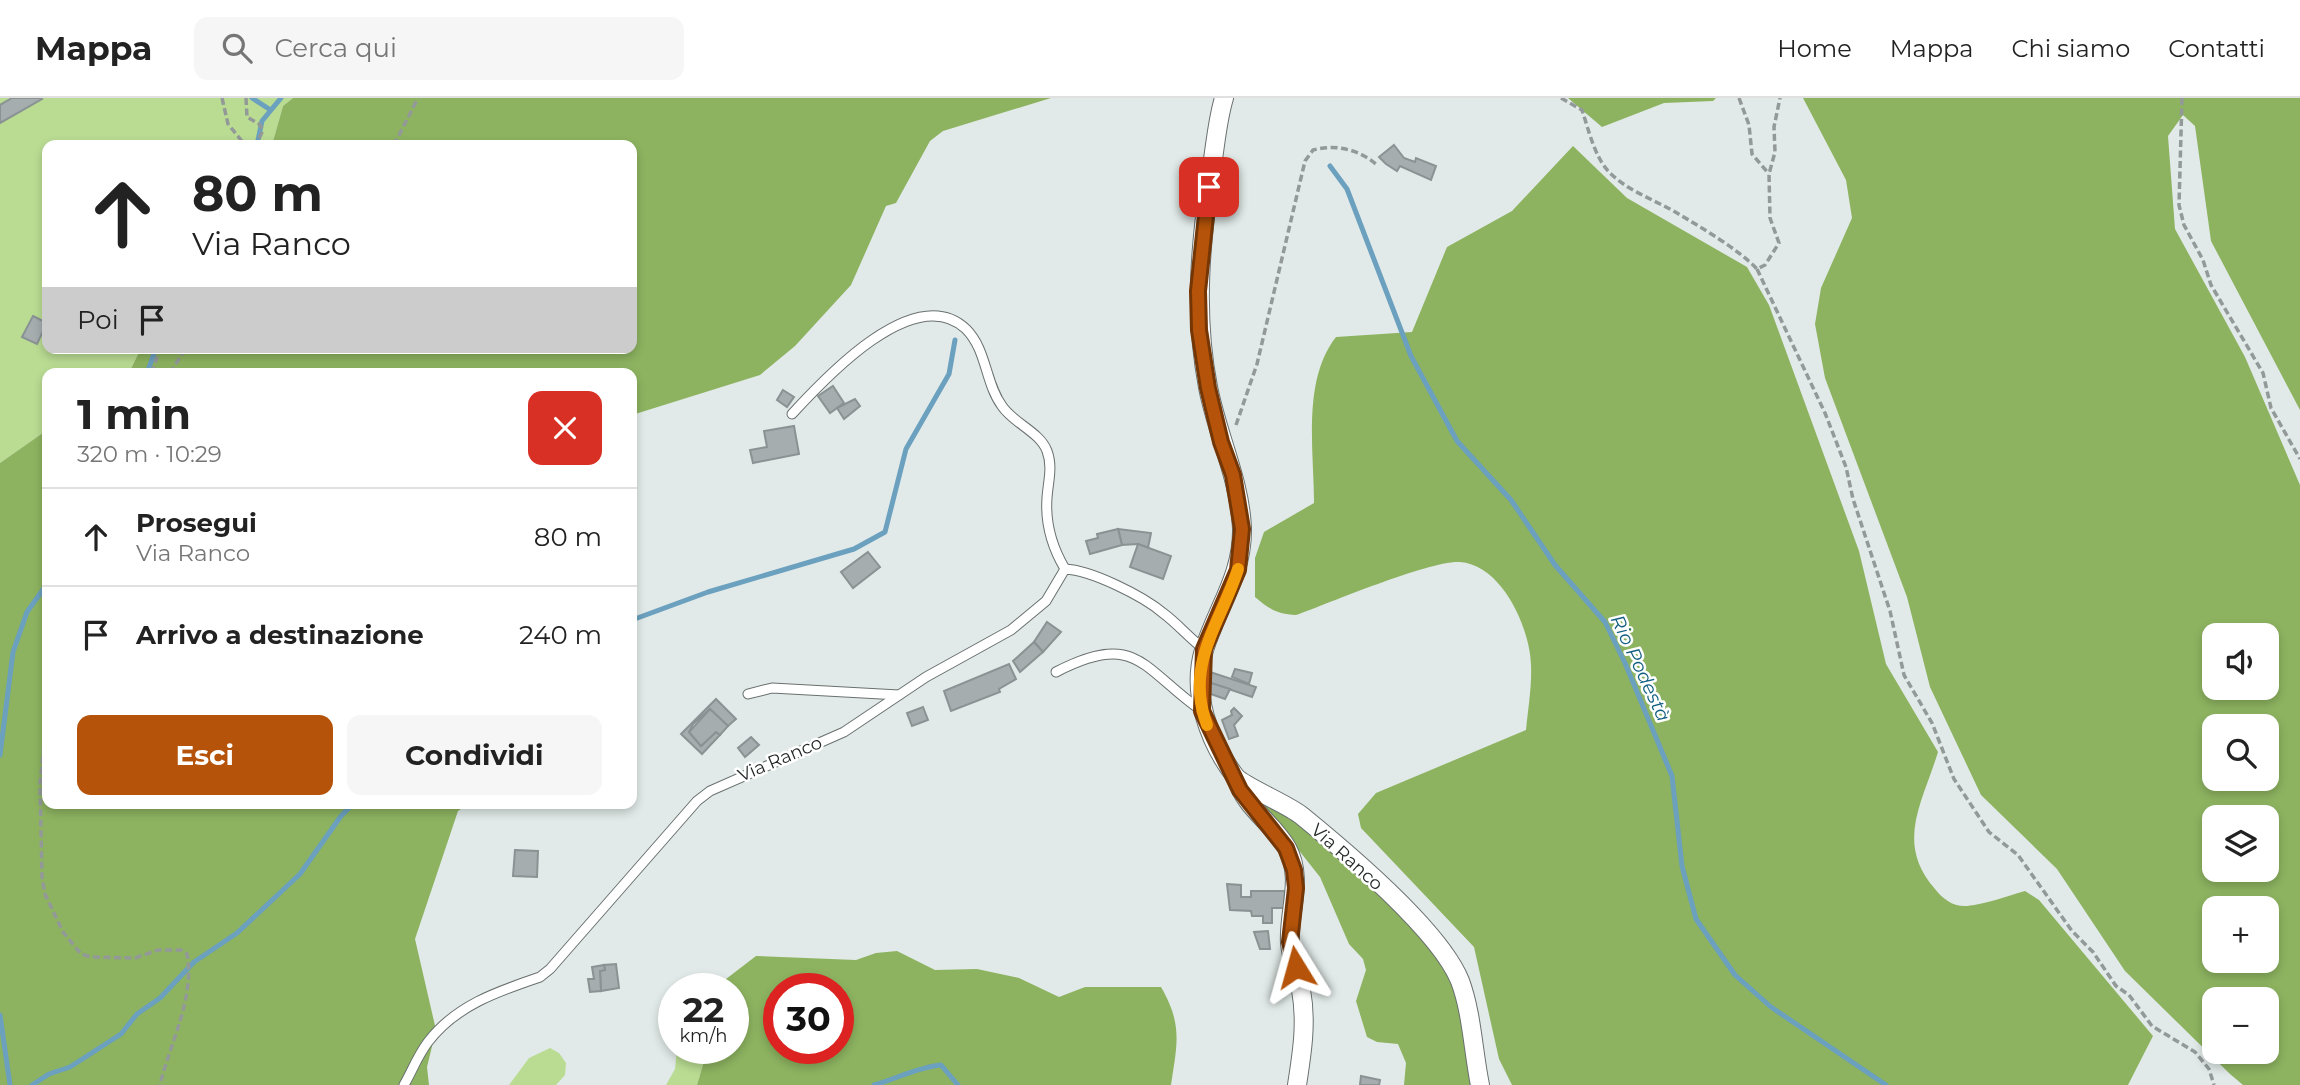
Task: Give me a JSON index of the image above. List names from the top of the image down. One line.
{"streets":{"street":["Via Ranco"]},"water":["Rio Podestà"],"page":{"header":"Mappa","search":"Cerca qui","nav":["Home","Mappa","Chi siamo","Contatti"],"turn":["80 m","Via Ranco"],"then":"Poi","heading":["1 min","320 m · 10:29"],"list":[{"name":"Prosegui","note":"Via Ranco","value":"80 m"},{"name":"Arrivo a destinazione","value":"240 m"}],"map_buttons":["+","−"],"buttons":["Esci","Condividi"],"speed":"22 km/h","limit":"30"}}
